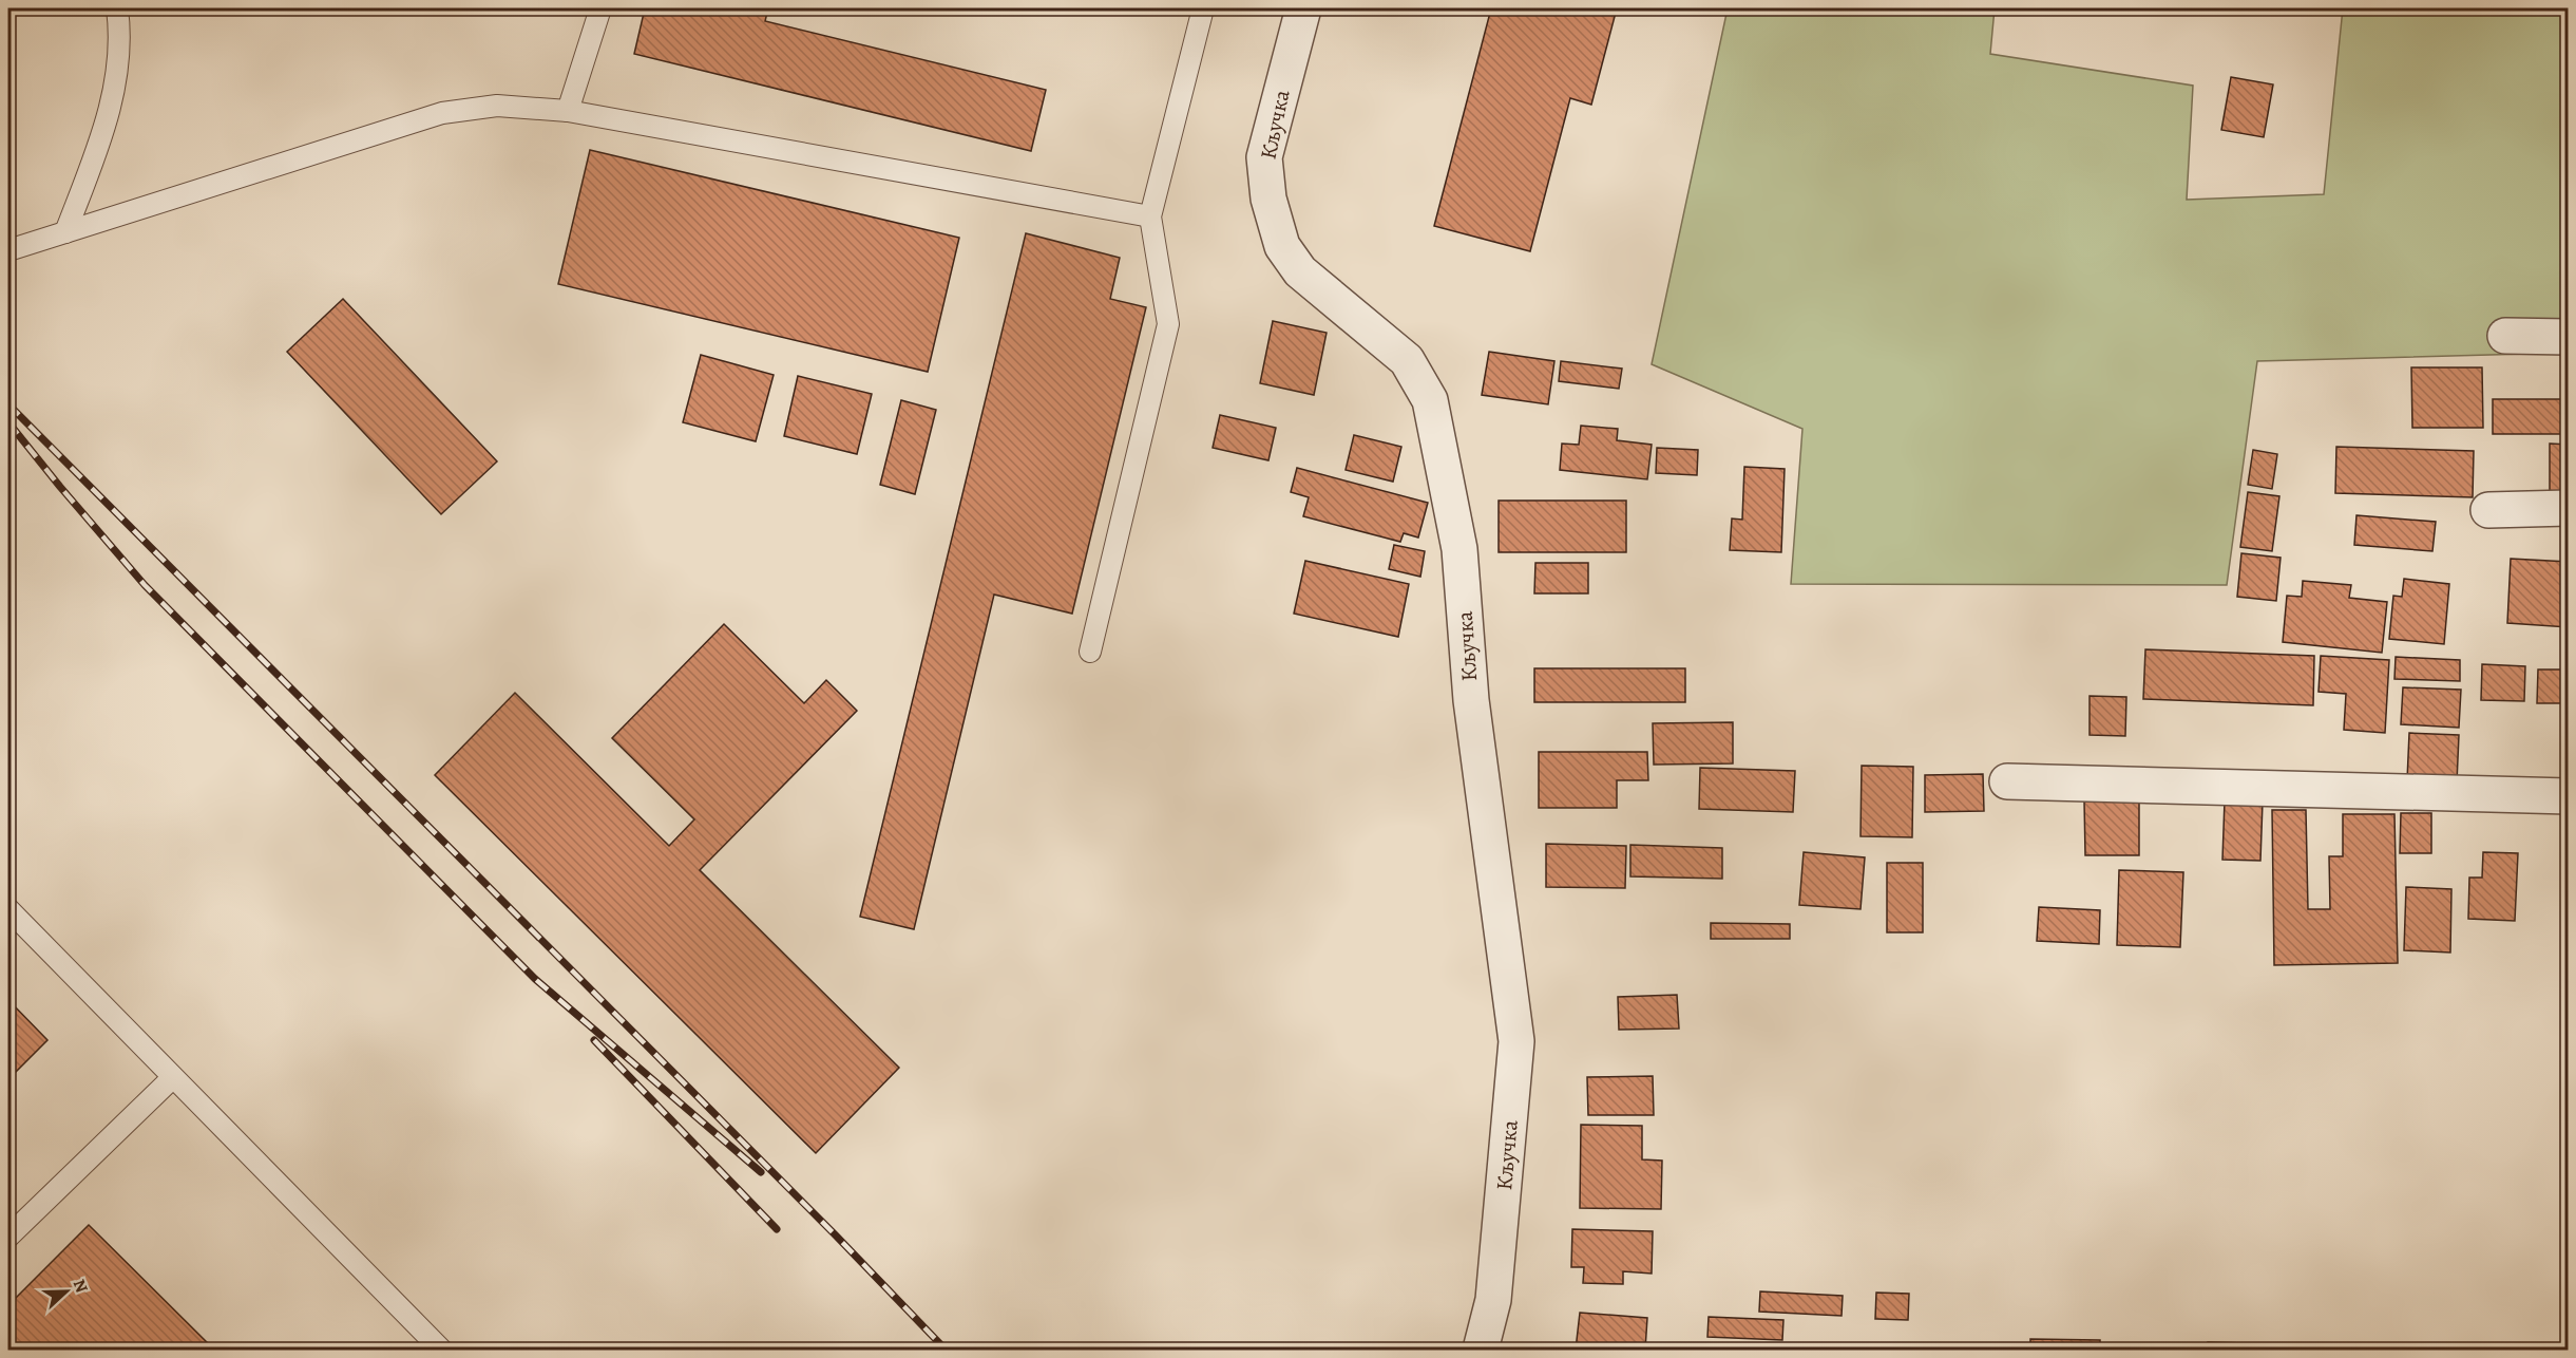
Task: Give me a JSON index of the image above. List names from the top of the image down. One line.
{"streets":{"street":["Кључка"]},"north":"right"}
